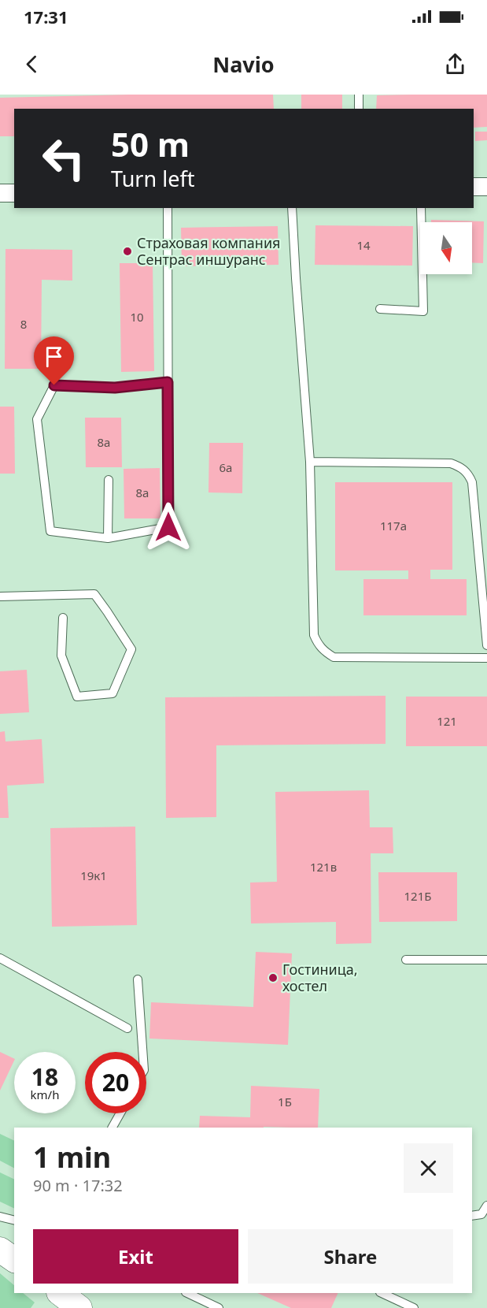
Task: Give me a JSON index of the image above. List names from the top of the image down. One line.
{"places":["Страховая компания Сентрас иншуранс","Гостиница, хостел"],"house_numbers":["14","10","8","8а","6а","8а","117а","121","121в","19к1","121Б","1Б"],"north":"bottom","page":{"status":"17:31","header":"Navio","turn":["50 m","Turn left"],"speed":"18 km/h","limit":"20","heading":["1 min","90 m · 17:32"],"buttons":["Exit","Share"]}}
